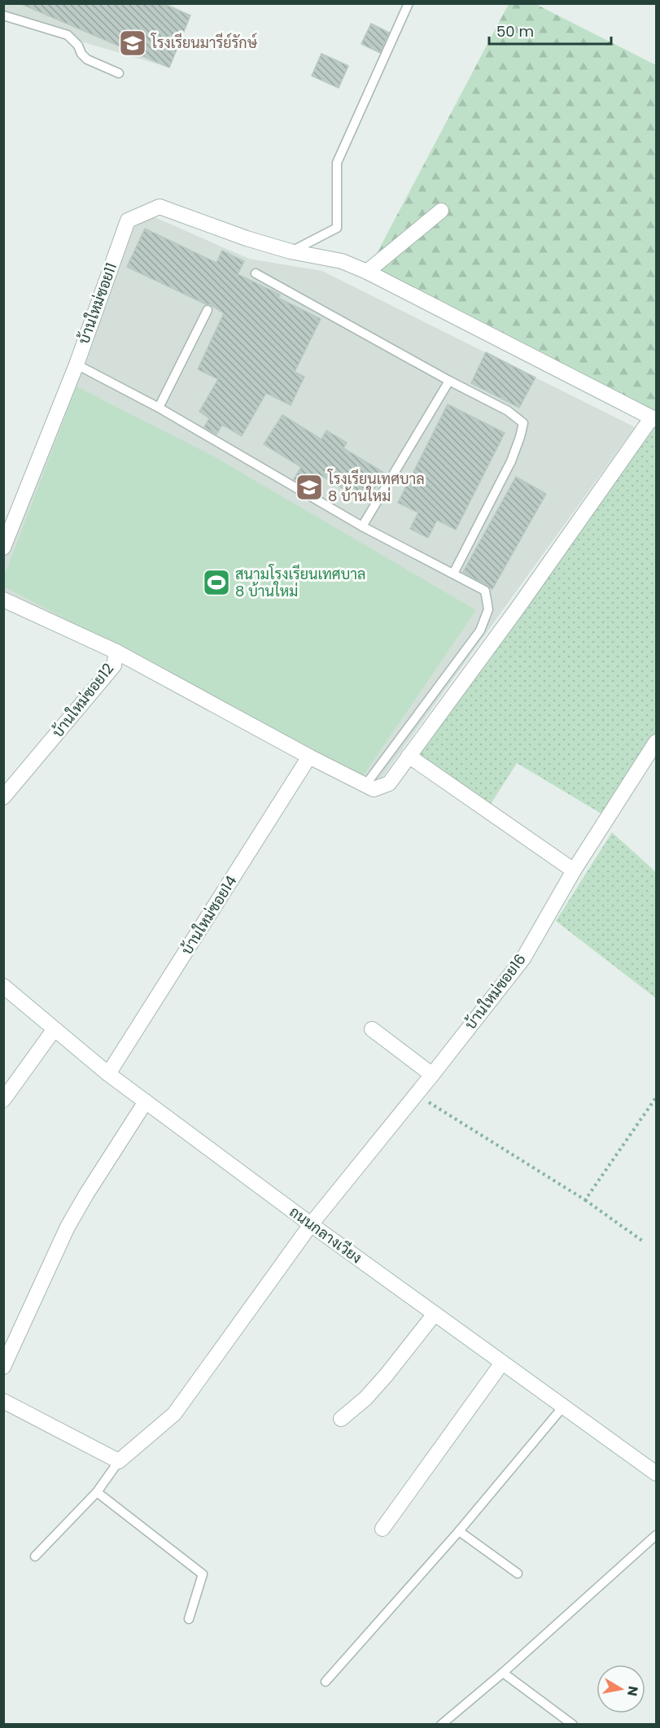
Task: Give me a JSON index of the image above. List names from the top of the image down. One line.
{"streets":{"street":["บ้านใหม่ซอย11","บ้านใหม่ซอย12","บ้านใหม่ซอย14","บ้านใหม่ซอย16","ถนนกลางเวียง"]},"crossings":[["บ้านใหม่ซอย14","ถนนกลางเวียง"],["บ้านใหม่ซอย16","ถนนกลางเวียง"]],"places":{"school or university":["โรงเรียนมารีย์รักษ์","โรงเรียนเทศบาล 8 บ้านใหม่"],"sports":["สนามโรงเรียนเทศบาล 8 บ้านใหม่"]},"scale_bar":"50 m","north":"right"}
